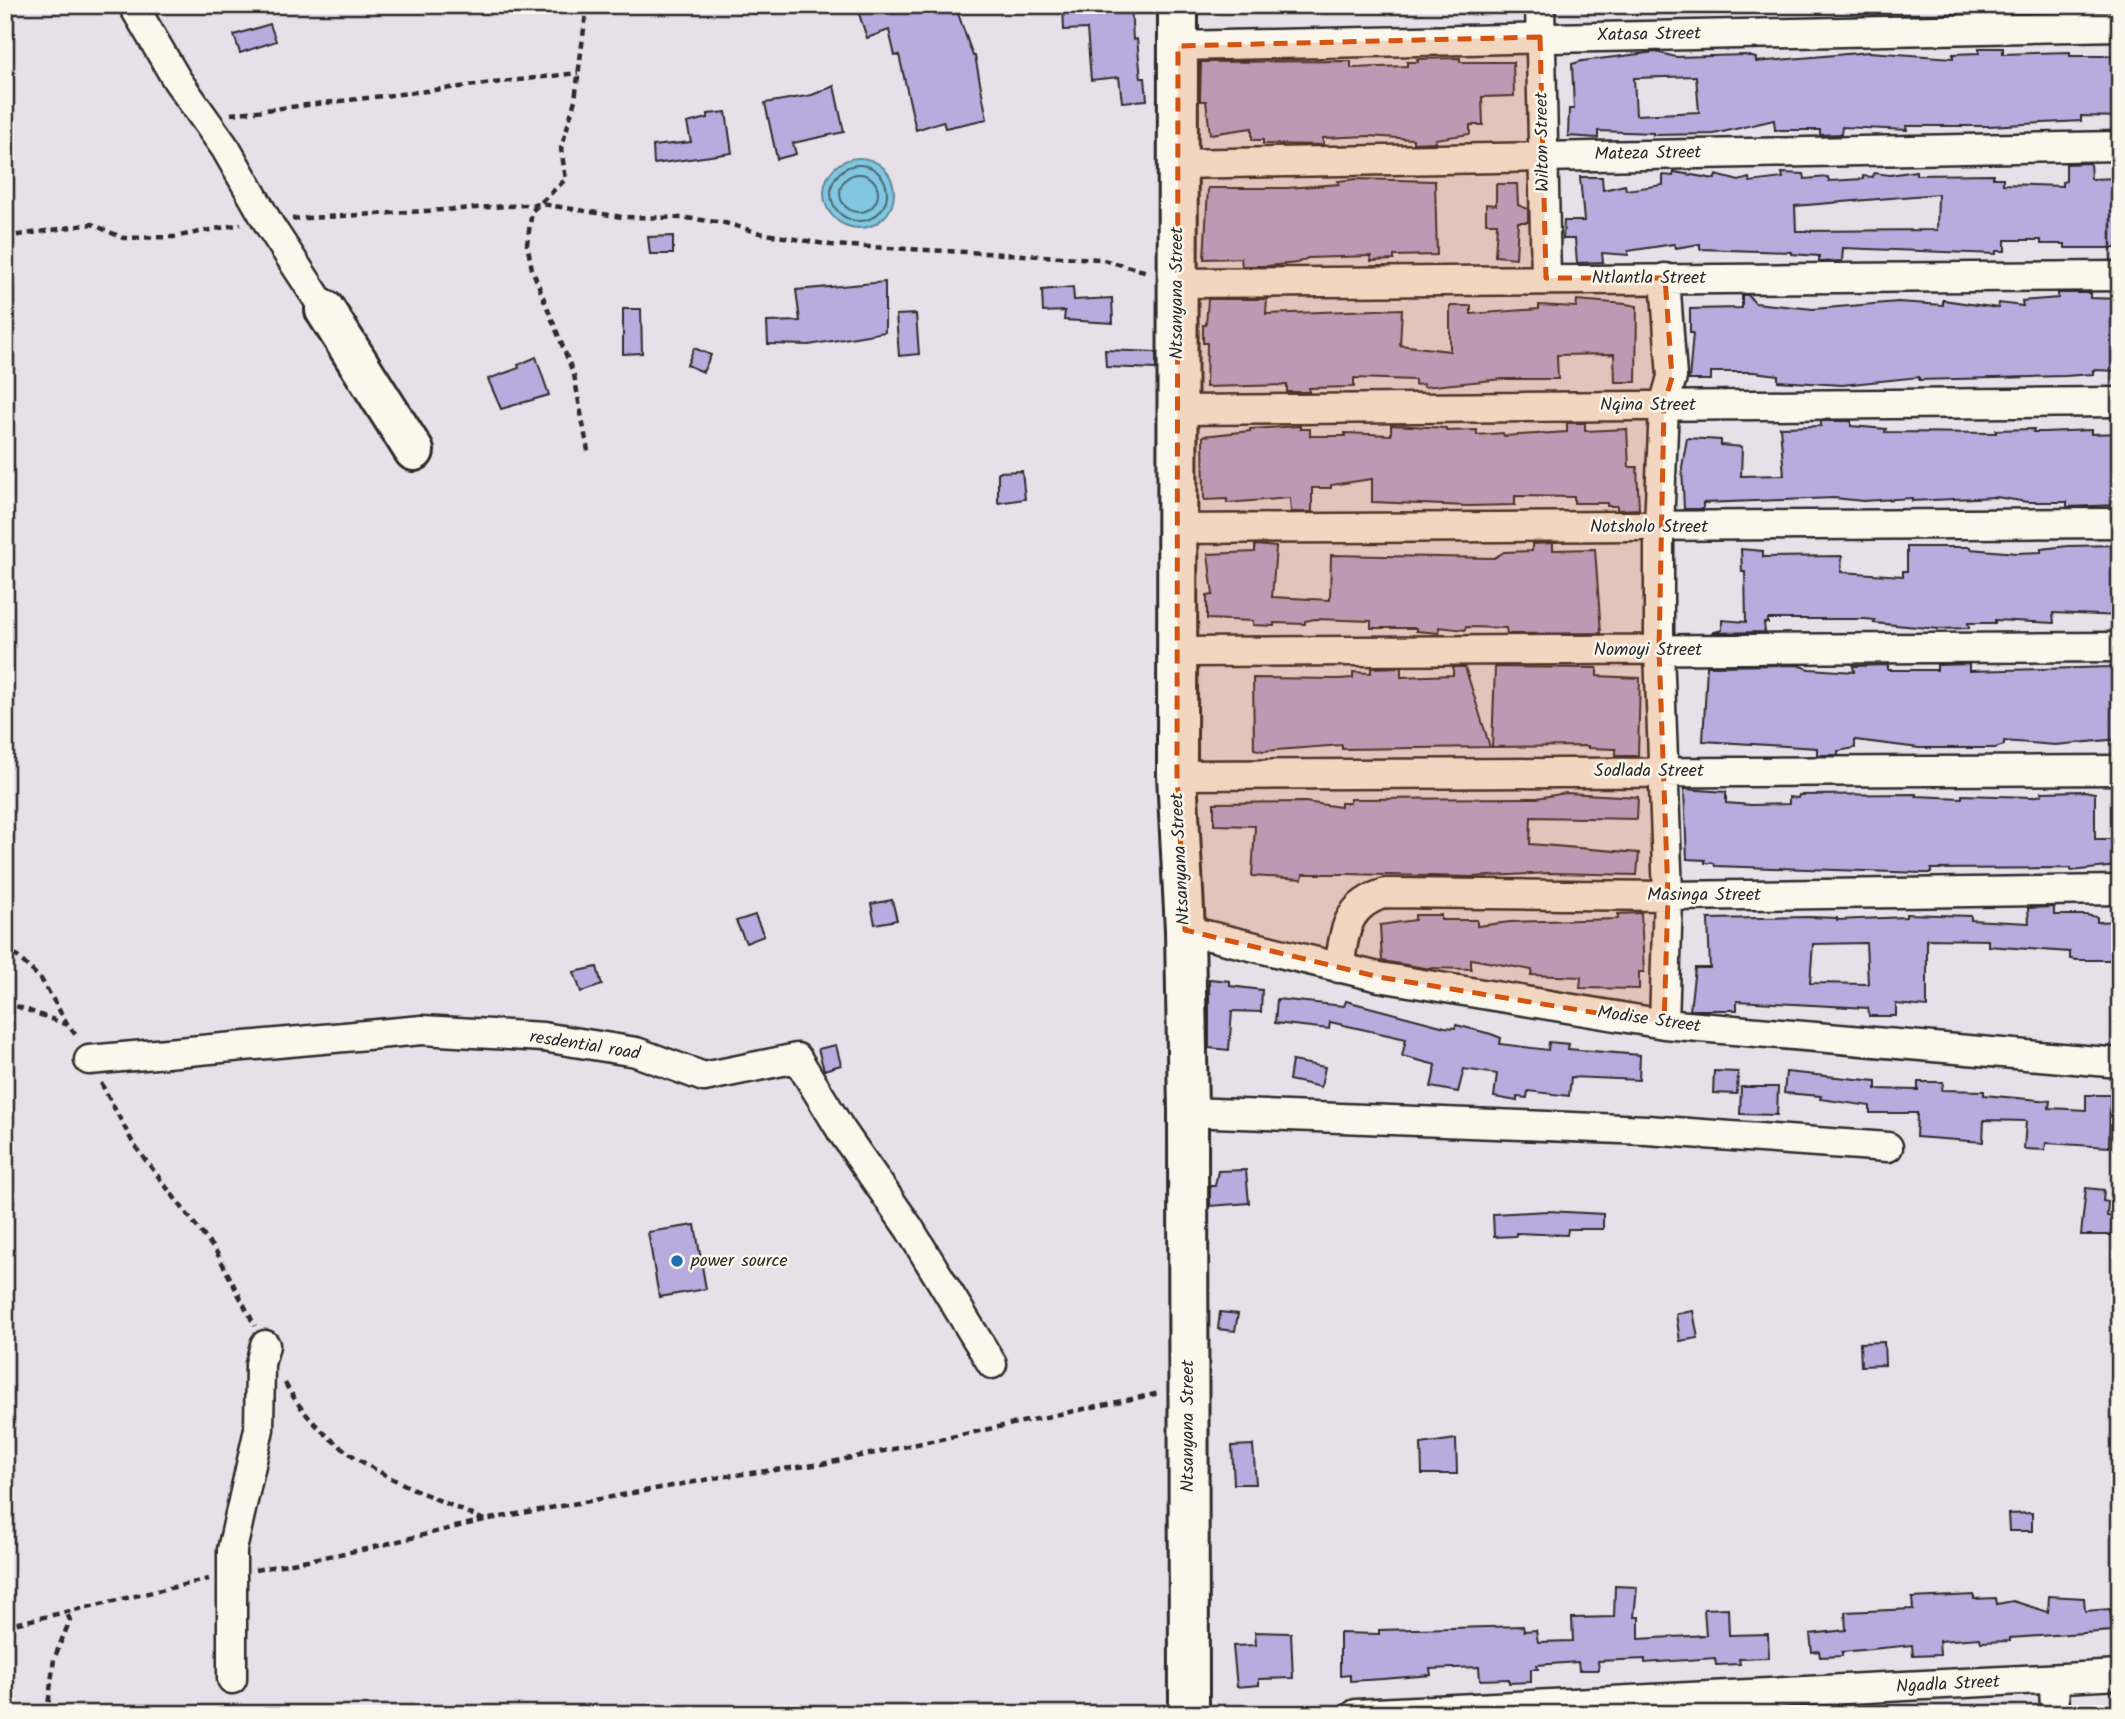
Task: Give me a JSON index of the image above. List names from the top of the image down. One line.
{"streets":{"street":["Xatasa Street","Wilton Street","Mateza Street","Ntlantla Street","Ntsanyana Street","Nqina Street","Notsholo Street","Nomoyi Street","Sodlada Street","Masinga Street","Modise Street","resdential road","Ngadla Street"]},"crossings":[["Xatasa Street","Wilton Street"],["Xatasa Street","Ntsanyana Street"],["Wilton Street","Mateza Street"],["Wilton Street","Ntlantla Street"],["Mateza Street","Ntsanyana Street"],["Ntlantla Street","Ntsanyana Street"],["Ntsanyana Street","Nqina Street"],["Ntsanyana Street","Notsholo Street"],["Ntsanyana Street","Nomoyi Street"],["Ntsanyana Street","Sodlada Street"],["Ntsanyana Street","Modise Street"],["Masinga Street","Modise Street"]],"places":["power source"]}
